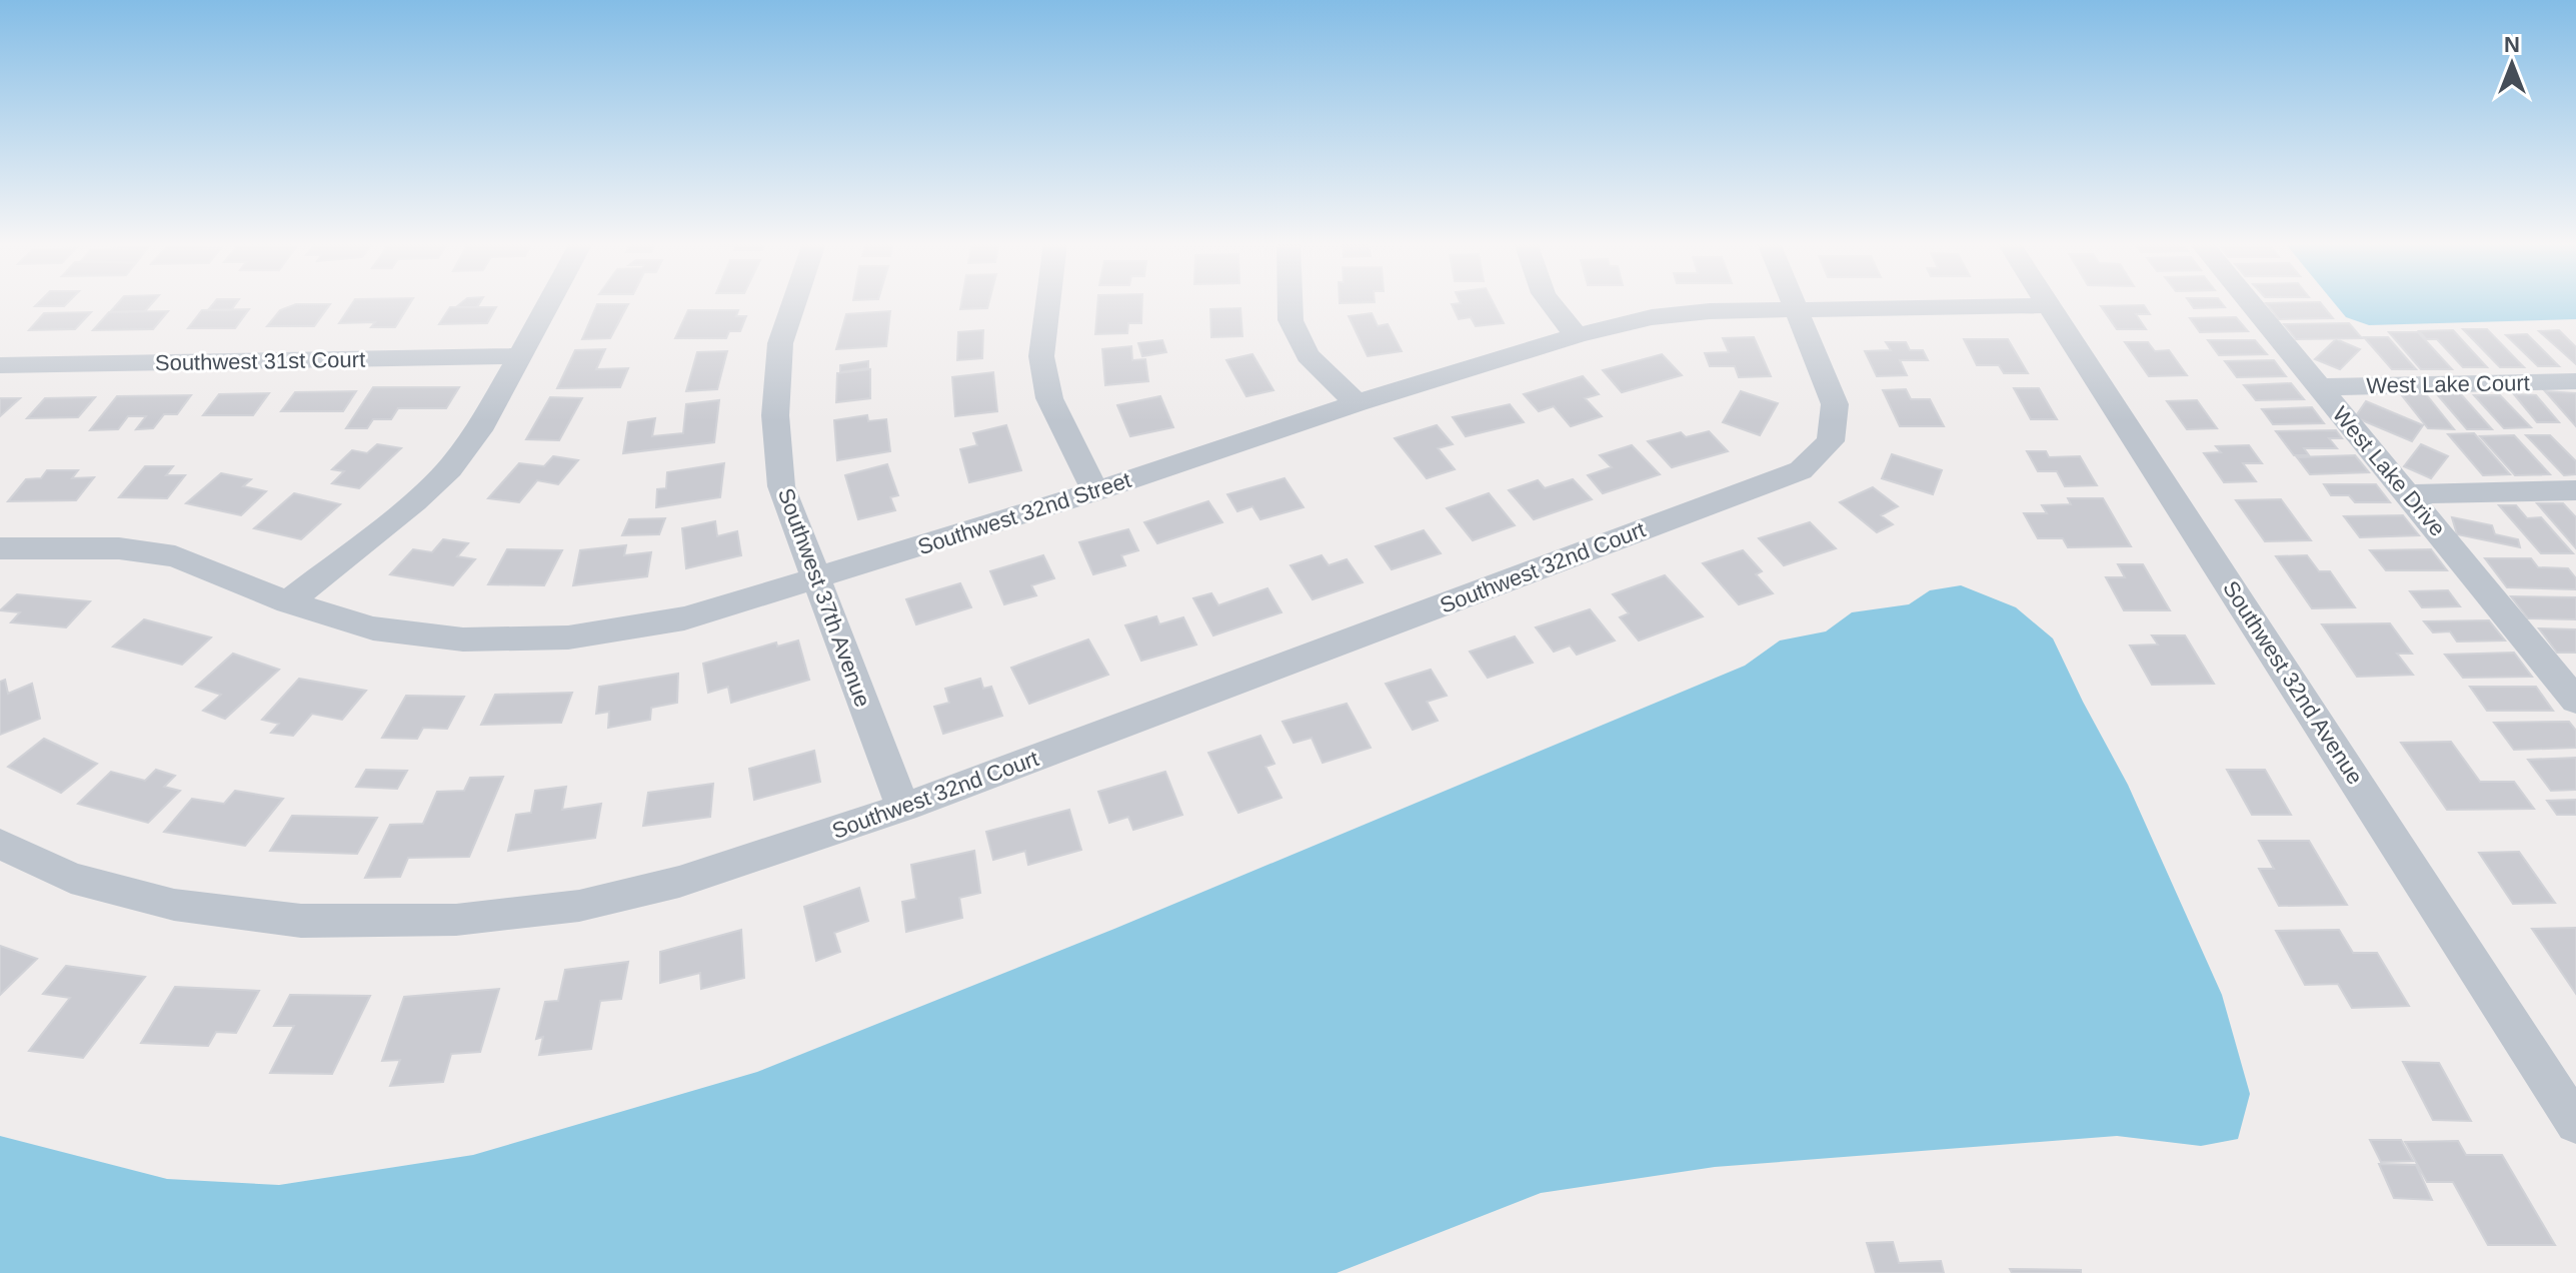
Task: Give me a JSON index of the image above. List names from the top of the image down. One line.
{"streets":{"street":["Southwest 31st Court","West Lake Court","West Lake Drive","Southwest 32nd Street","Southwest 32nd Court","Southwest 37th Avenue","Southwest 32nd Avenue"]},"crossings":[["West Lake Court","West Lake Drive"],["Southwest 32nd Street","Southwest 32nd Court"],["Southwest 32nd Street","Southwest 37th Avenue"],["Southwest 32nd Street","Southwest 32nd Avenue"],["Southwest 32nd Court","Southwest 37th Avenue"]],"north":"top"}
